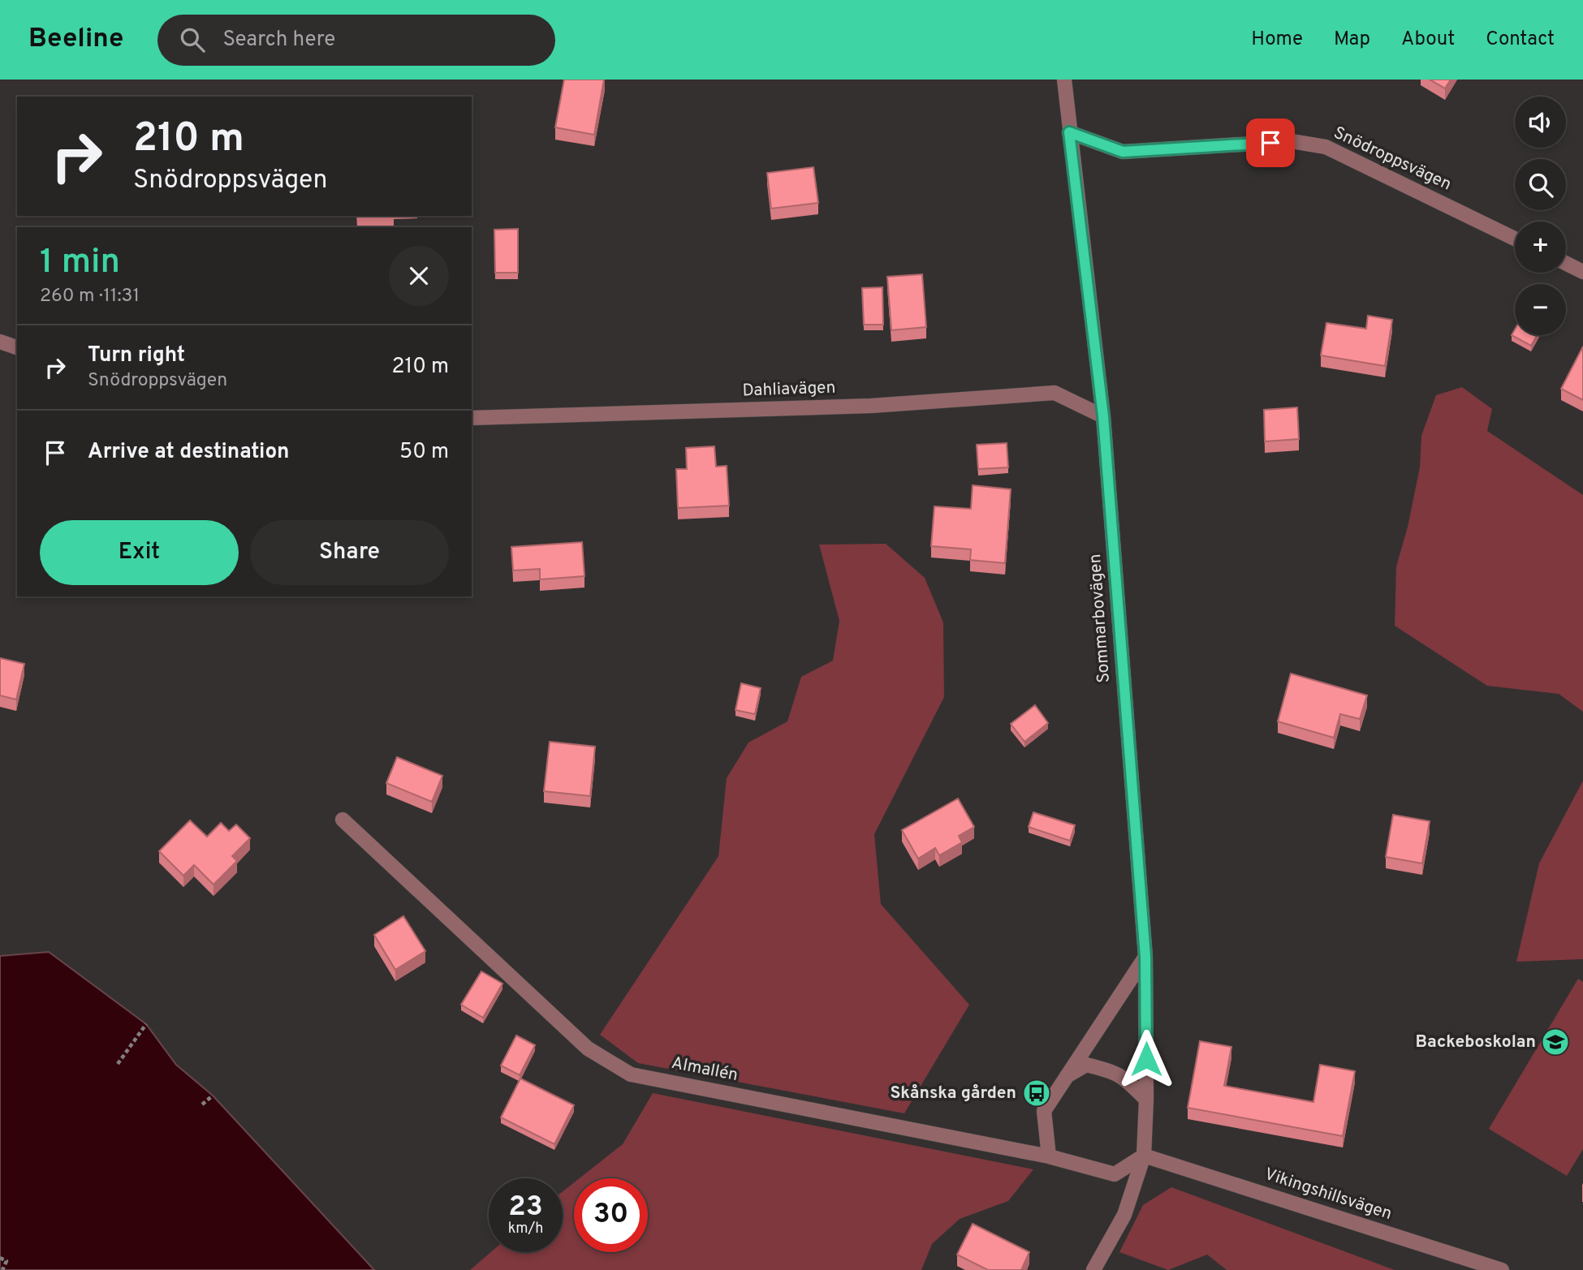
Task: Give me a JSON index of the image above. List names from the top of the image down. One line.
{"streets":{"street":["Snödroppsvägen","Dahliavägen","Sommarbovägen","Almallén","Vikingshillsvägen"]},"crossings":[["Snödroppsvägen","Sommarbovägen"],["Dahliavägen","Sommarbovägen"],["Sommarbovägen","Almallén"],["Sommarbovägen","Vikingshillsvägen"],["Almallén","Vikingshillsvägen"]],"places":{"school or university":["Backeboskolan"],"bus stop":["Skånska gården"]},"page":{"header":"Beeline","search":"Search here","nav":["Home","Map","About","Contact"],"map_buttons":["+","−"],"turn":["210 m","Snödroppsvägen"],"heading":["1 min","260 m · 11:31"],"list":[{"name":"Turn right","note":"Snödroppsvägen","value":"210 m"},{"name":"Arrive at destination","value":"50 m"}],"buttons":["Exit","Share"],"speed":"23 km/h","limit":"30"}}
